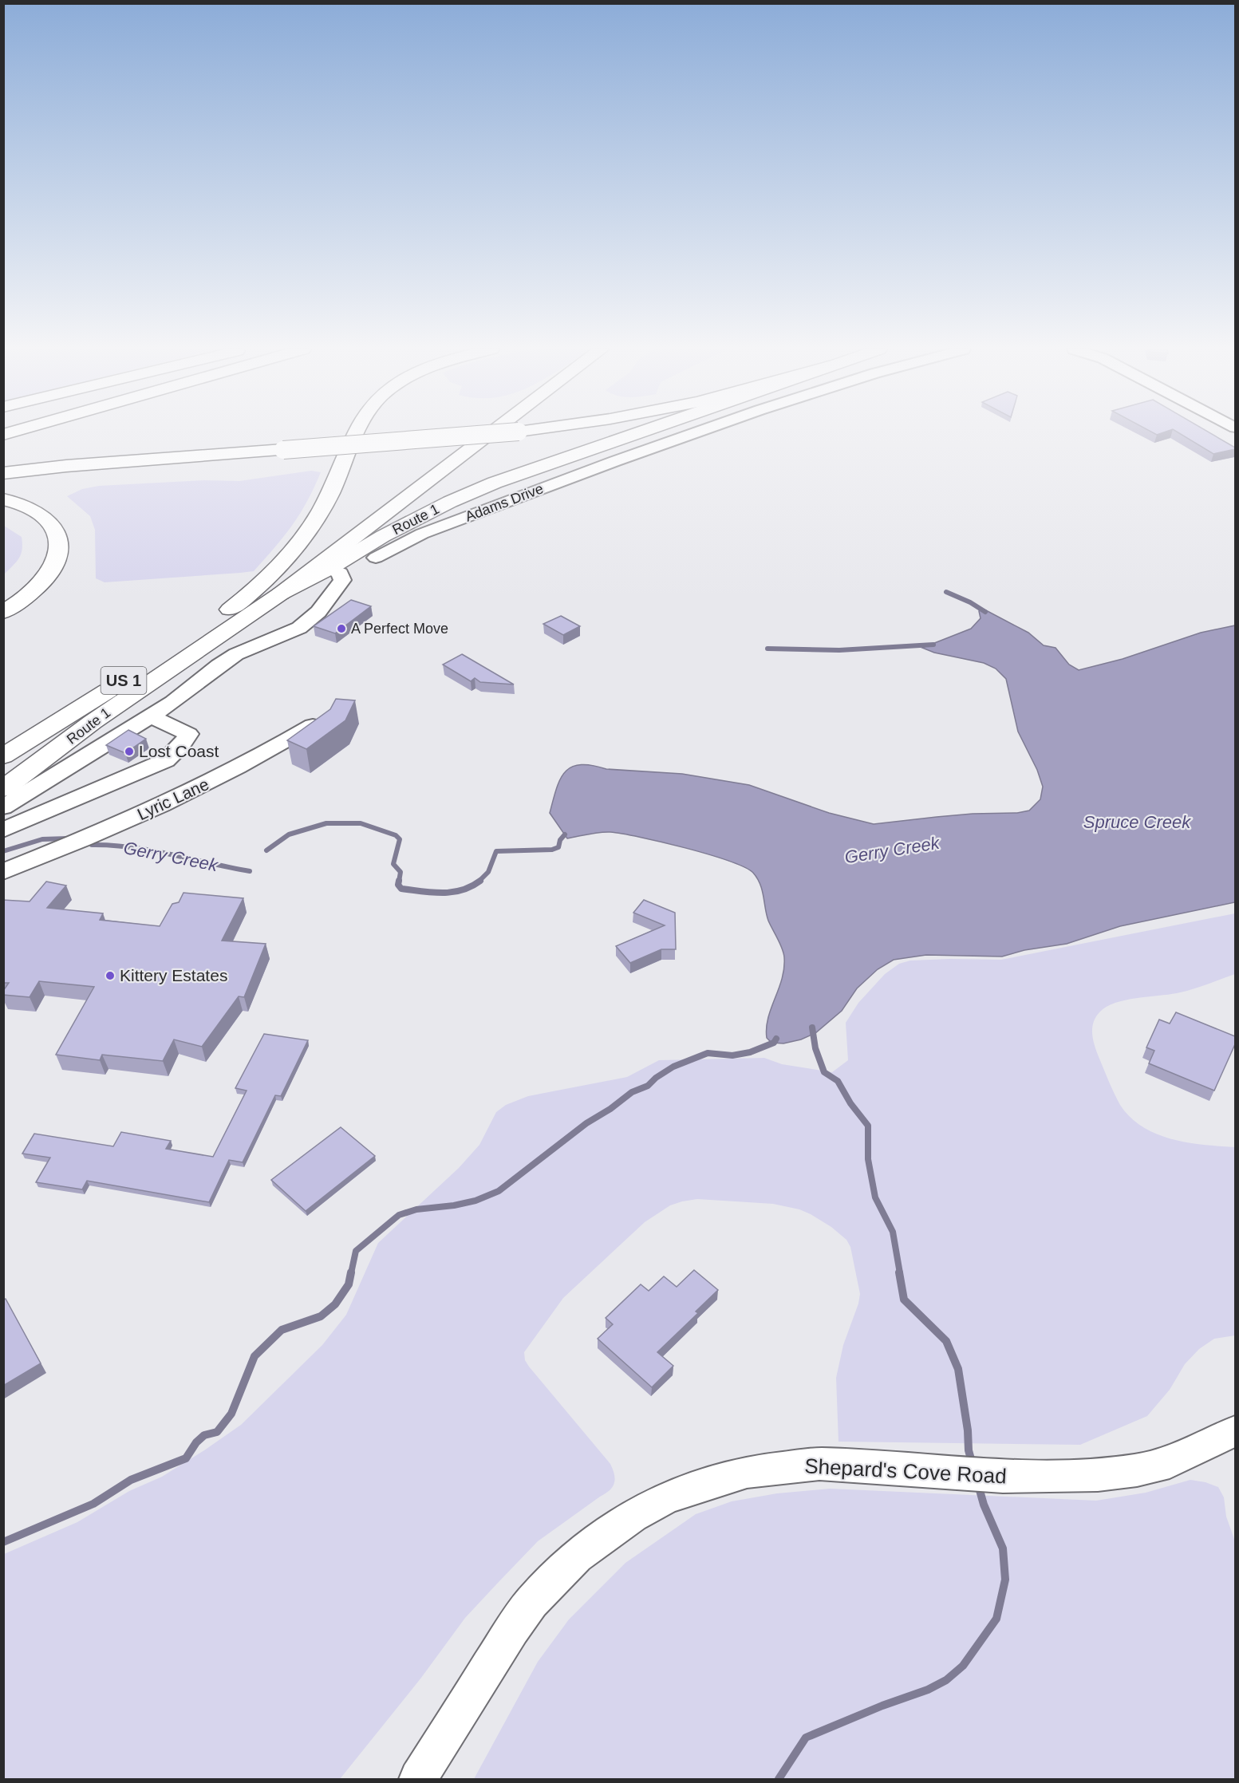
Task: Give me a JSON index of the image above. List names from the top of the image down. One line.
{"streets":{"main road":["Route 1","US 1"],"street":["Adams Drive","Lyric Lane","Shepard's Cove Road"]},"water":["Spruce Creek","Gerry Creek"],"places":["A Perfect Move","Lost Coast","Kittery Estates"]}
